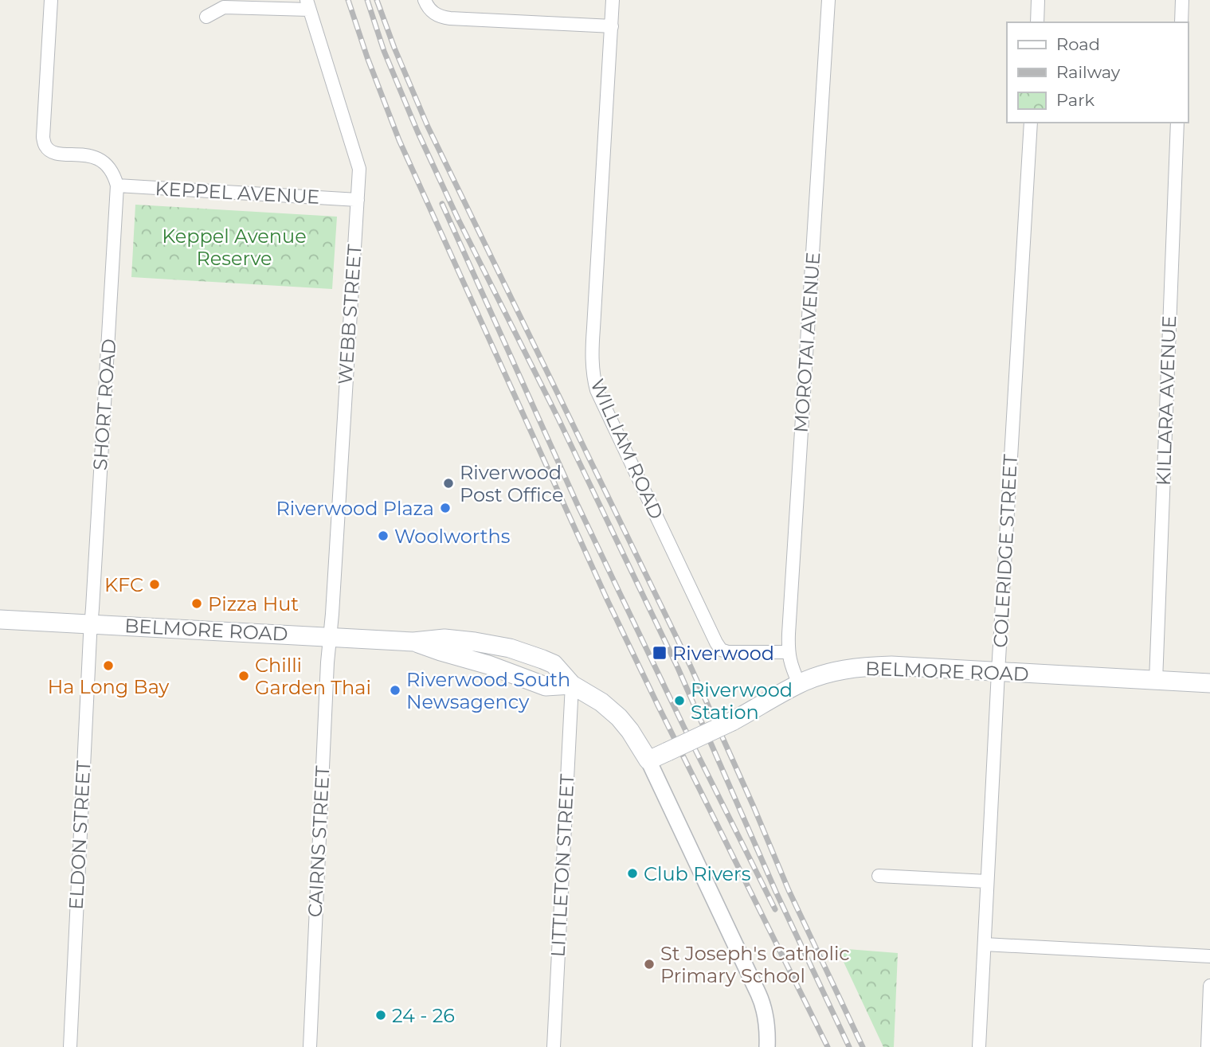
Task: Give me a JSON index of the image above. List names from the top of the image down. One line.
{"streets":{"main road":["BELMORE ROAD"],"street":["KEPPEL AVENUE","WEBB STREET","MOROTAI AVENUE","KILLARA AVENUE","SHORT ROAD","WILLIAM ROAD","COLERIDGE STREET","ELDON STREET","CAIRNS STREET","LITTLETON STREET"]},"crossings":[["KEPPEL AVENUE","WEBB STREET"],["KEPPEL AVENUE","SHORT ROAD"],["WEBB STREET","BELMORE ROAD"],["WEBB STREET","CAIRNS STREET"],["MOROTAI AVENUE","WILLIAM ROAD"],["MOROTAI AVENUE","BELMORE ROAD"],["KILLARA AVENUE","BELMORE ROAD"],["SHORT ROAD","BELMORE ROAD"],["SHORT ROAD","ELDON STREET"],["COLERIDGE STREET","BELMORE ROAD"],["BELMORE ROAD","ELDON STREET"],["BELMORE ROAD","CAIRNS STREET"],["BELMORE ROAD","LITTLETON STREET"]],"parks":["Keppel Avenue Reserve"],"places":{"other":["Riverwood Post Office","Riverwood Plaza","Woolworths","KFC","Pizza Hut","Ha Long Bay","Chilli Garden Thai","Riverwood South Newsagency","Riverwood Station","Club Rivers","St Joseph's Catholic Primary School","24 - 26"],"transit":["Riverwood"]},"legend":["Road","Railway","Park"]}
